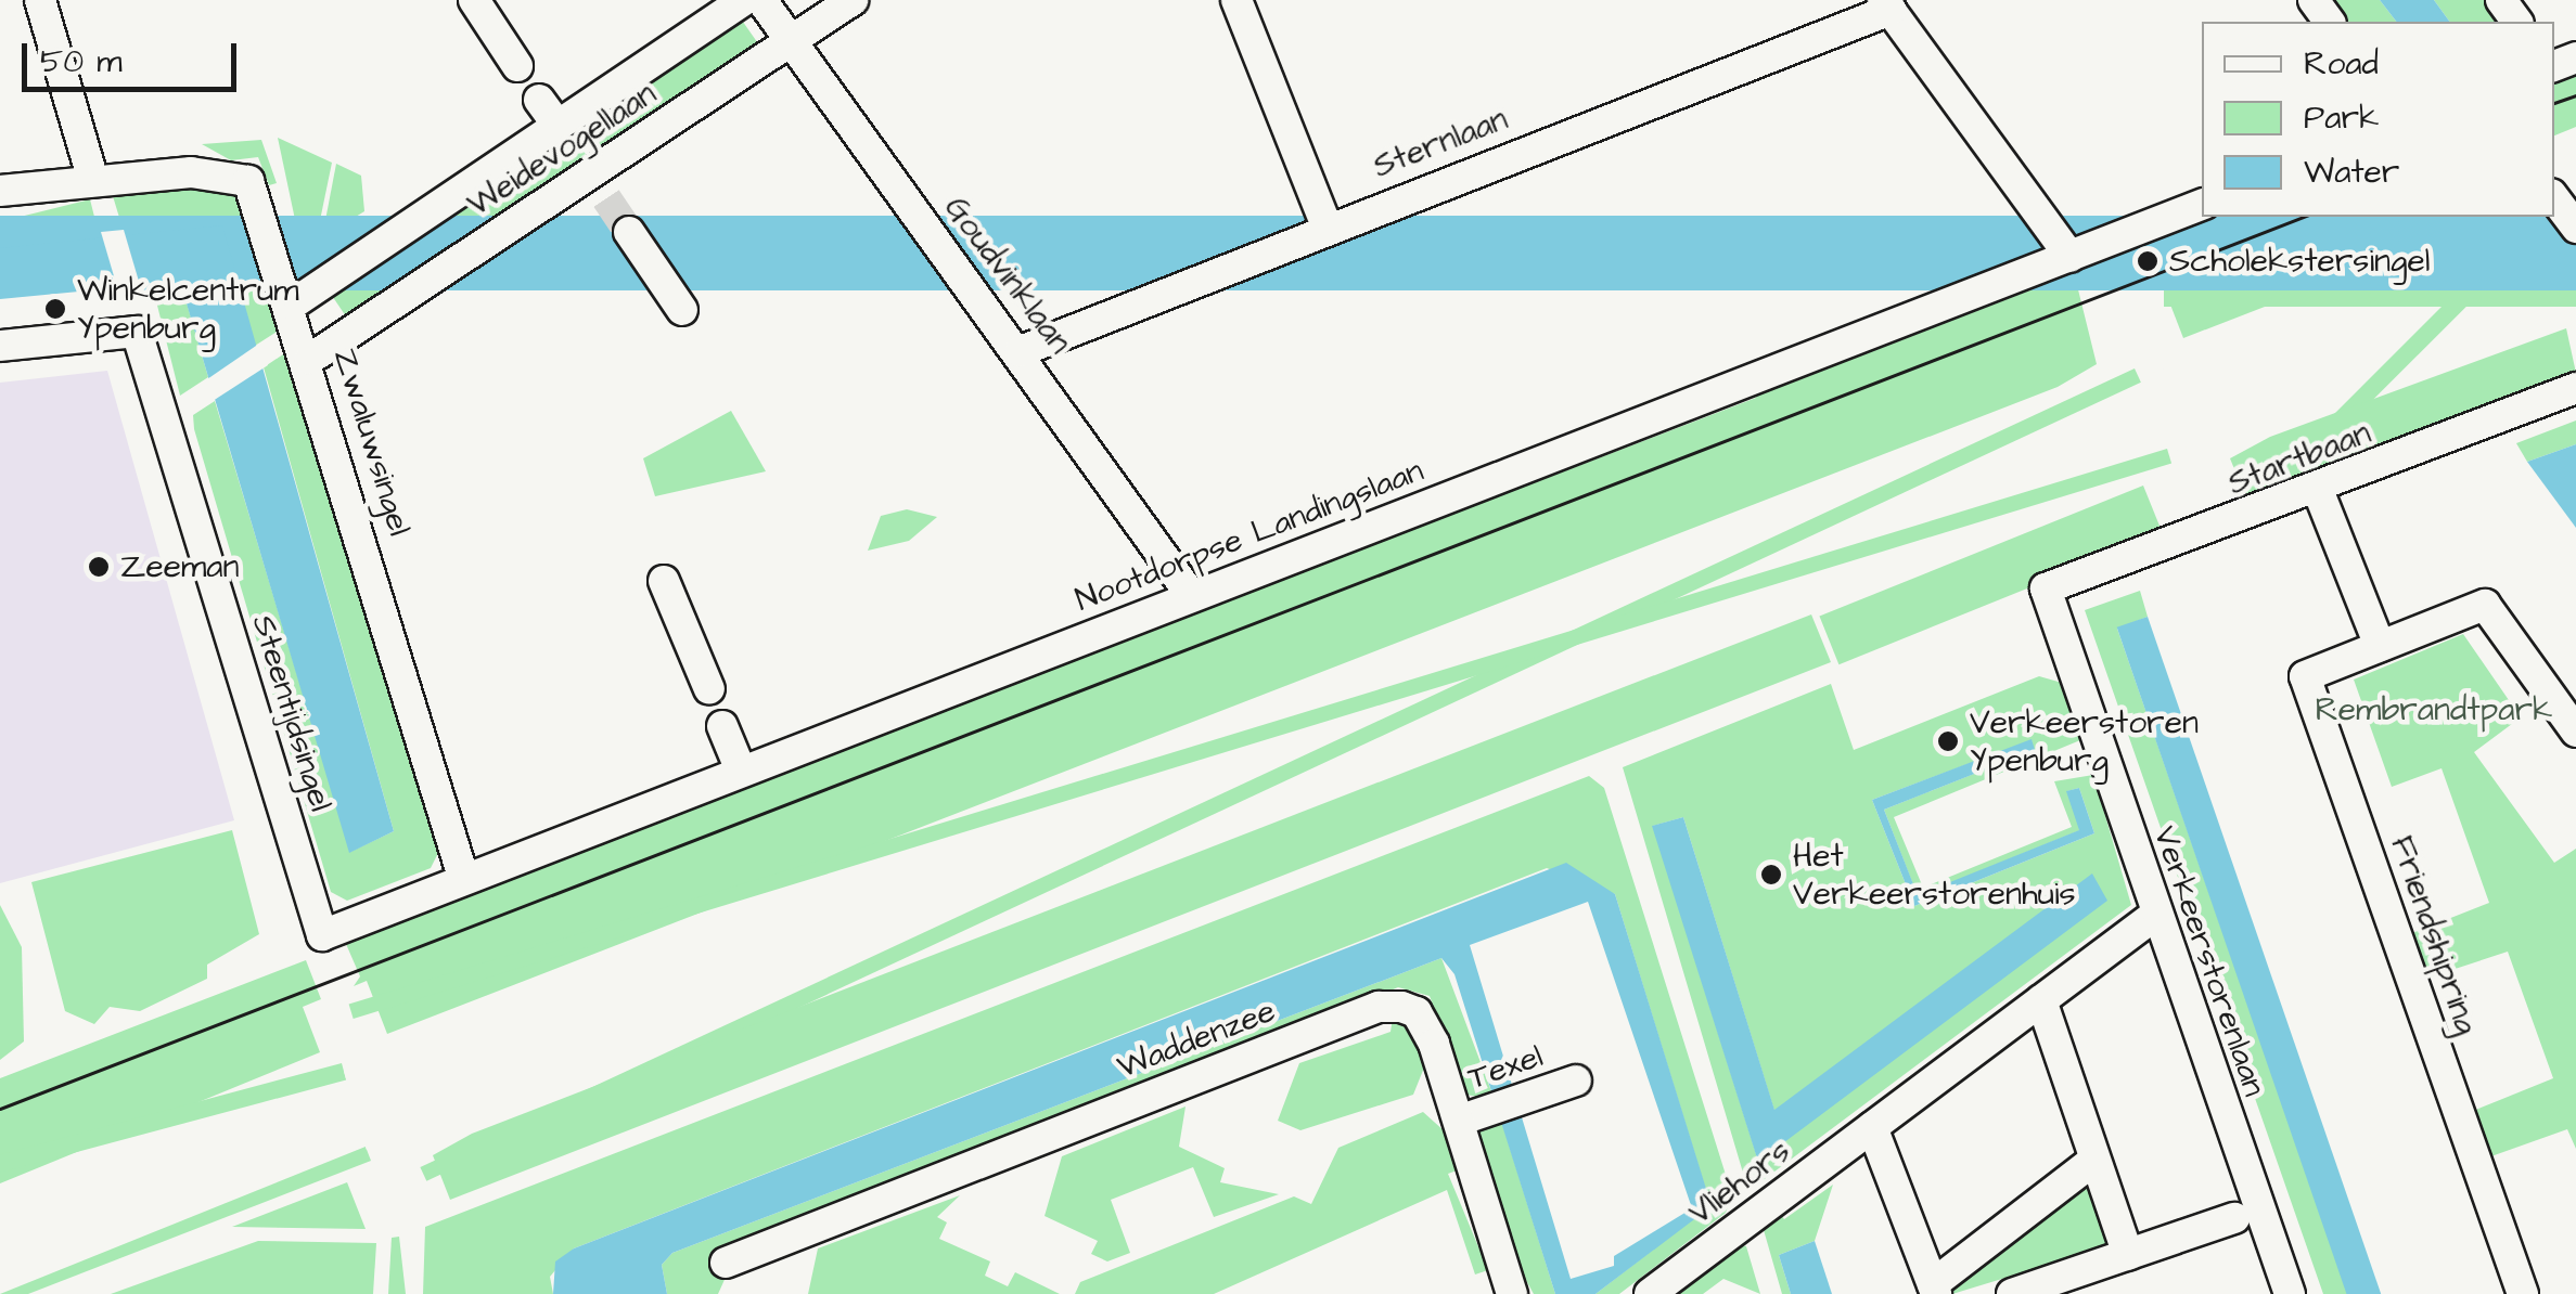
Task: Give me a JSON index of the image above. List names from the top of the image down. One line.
{"streets":{"street":["Sternlaan","Weidevogellaan","Goudvinklaan","Zwaluwsingel","Startbaan","Nootdorpse Landingslaan","Steentijdsingel","Friendshipring","Verkeerstorenlaan","Waddenzee","Texel","Vliehors"]},"crossings":[["Sternlaan","Goudvinklaan"],["Weidevogellaan","Goudvinklaan"],["Weidevogellaan","Zwaluwsingel"],["Goudvinklaan","Nootdorpse Landingslaan"],["Zwaluwsingel","Nootdorpse Landingslaan"],["Startbaan","Verkeerstorenlaan"],["Nootdorpse Landingslaan","Steentijdsingel"],["Verkeerstorenlaan","Vliehors"],["Waddenzee","Texel"]],"parks":["Rembrandtpark"],"places":["Scholekstersingel","Winkelcentrum Ypenburg","Zeeman","Verkeerstoren Ypenburg","Het Verkeerstorenhuis"],"legend":["Road","Park","Water"],"scale_bar":"50 m"}
